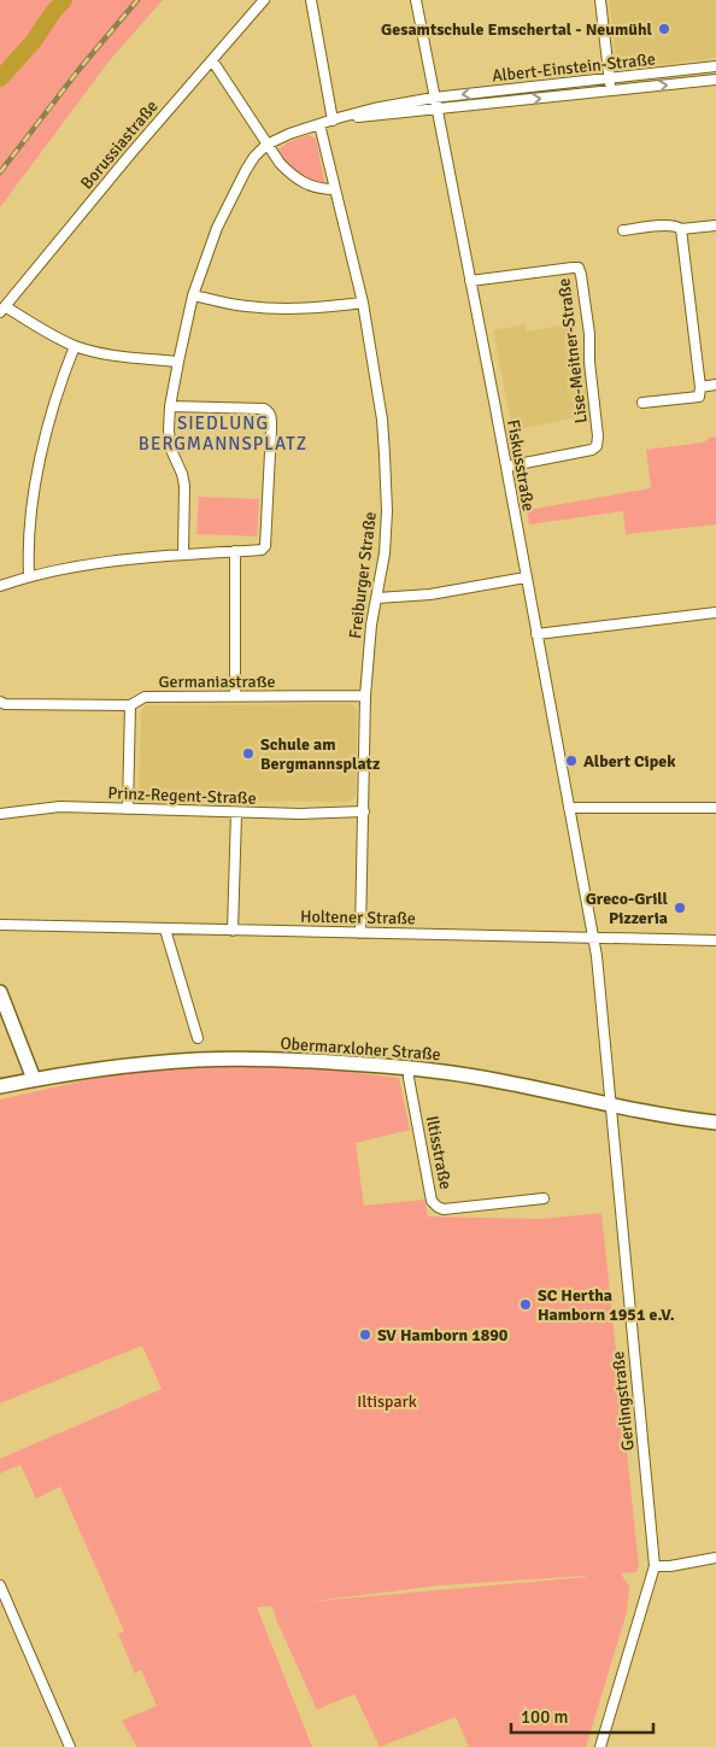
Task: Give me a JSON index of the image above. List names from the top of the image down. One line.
{"streets":{"street":["Albert-Einstein-Straße","Borussiastraße","Lise-Meitner-Straße","Fiskusstraße","Freiburger Straße","Germaniastraße","Prinz-Regent-Straße","Holtener Straße","Obermarxloher Straße","Iltisstraße","Gerlingstraße"]},"crossings":[["Albert-Einstein-Straße","Fiskusstraße"],["Lise-Meitner-Straße","Fiskusstraße"],["Fiskusstraße","Holtener Straße"],["Fiskusstraße","Gerlingstraße"],["Freiburger Straße","Germaniastraße"],["Freiburger Straße","Prinz-Regent-Straße"],["Freiburger Straße","Holtener Straße"],["Holtener Straße","Gerlingstraße"],["Obermarxloher Straße","Iltisstraße"],["Obermarxloher Straße","Gerlingstraße"]],"districts":["SIEDLUNG BERGMANNSPLATZ"],"parks":["Iltispark"],"places":["Gesamtschule Emschertal - Neumühl","Schule am Bergmannsplatz","Albert Cipek","Greco-Grill Pizzeria","SC Hertha Hamborn 1951 e.V.","SV Hamborn 1890"],"scale_bar":"100 m"}
